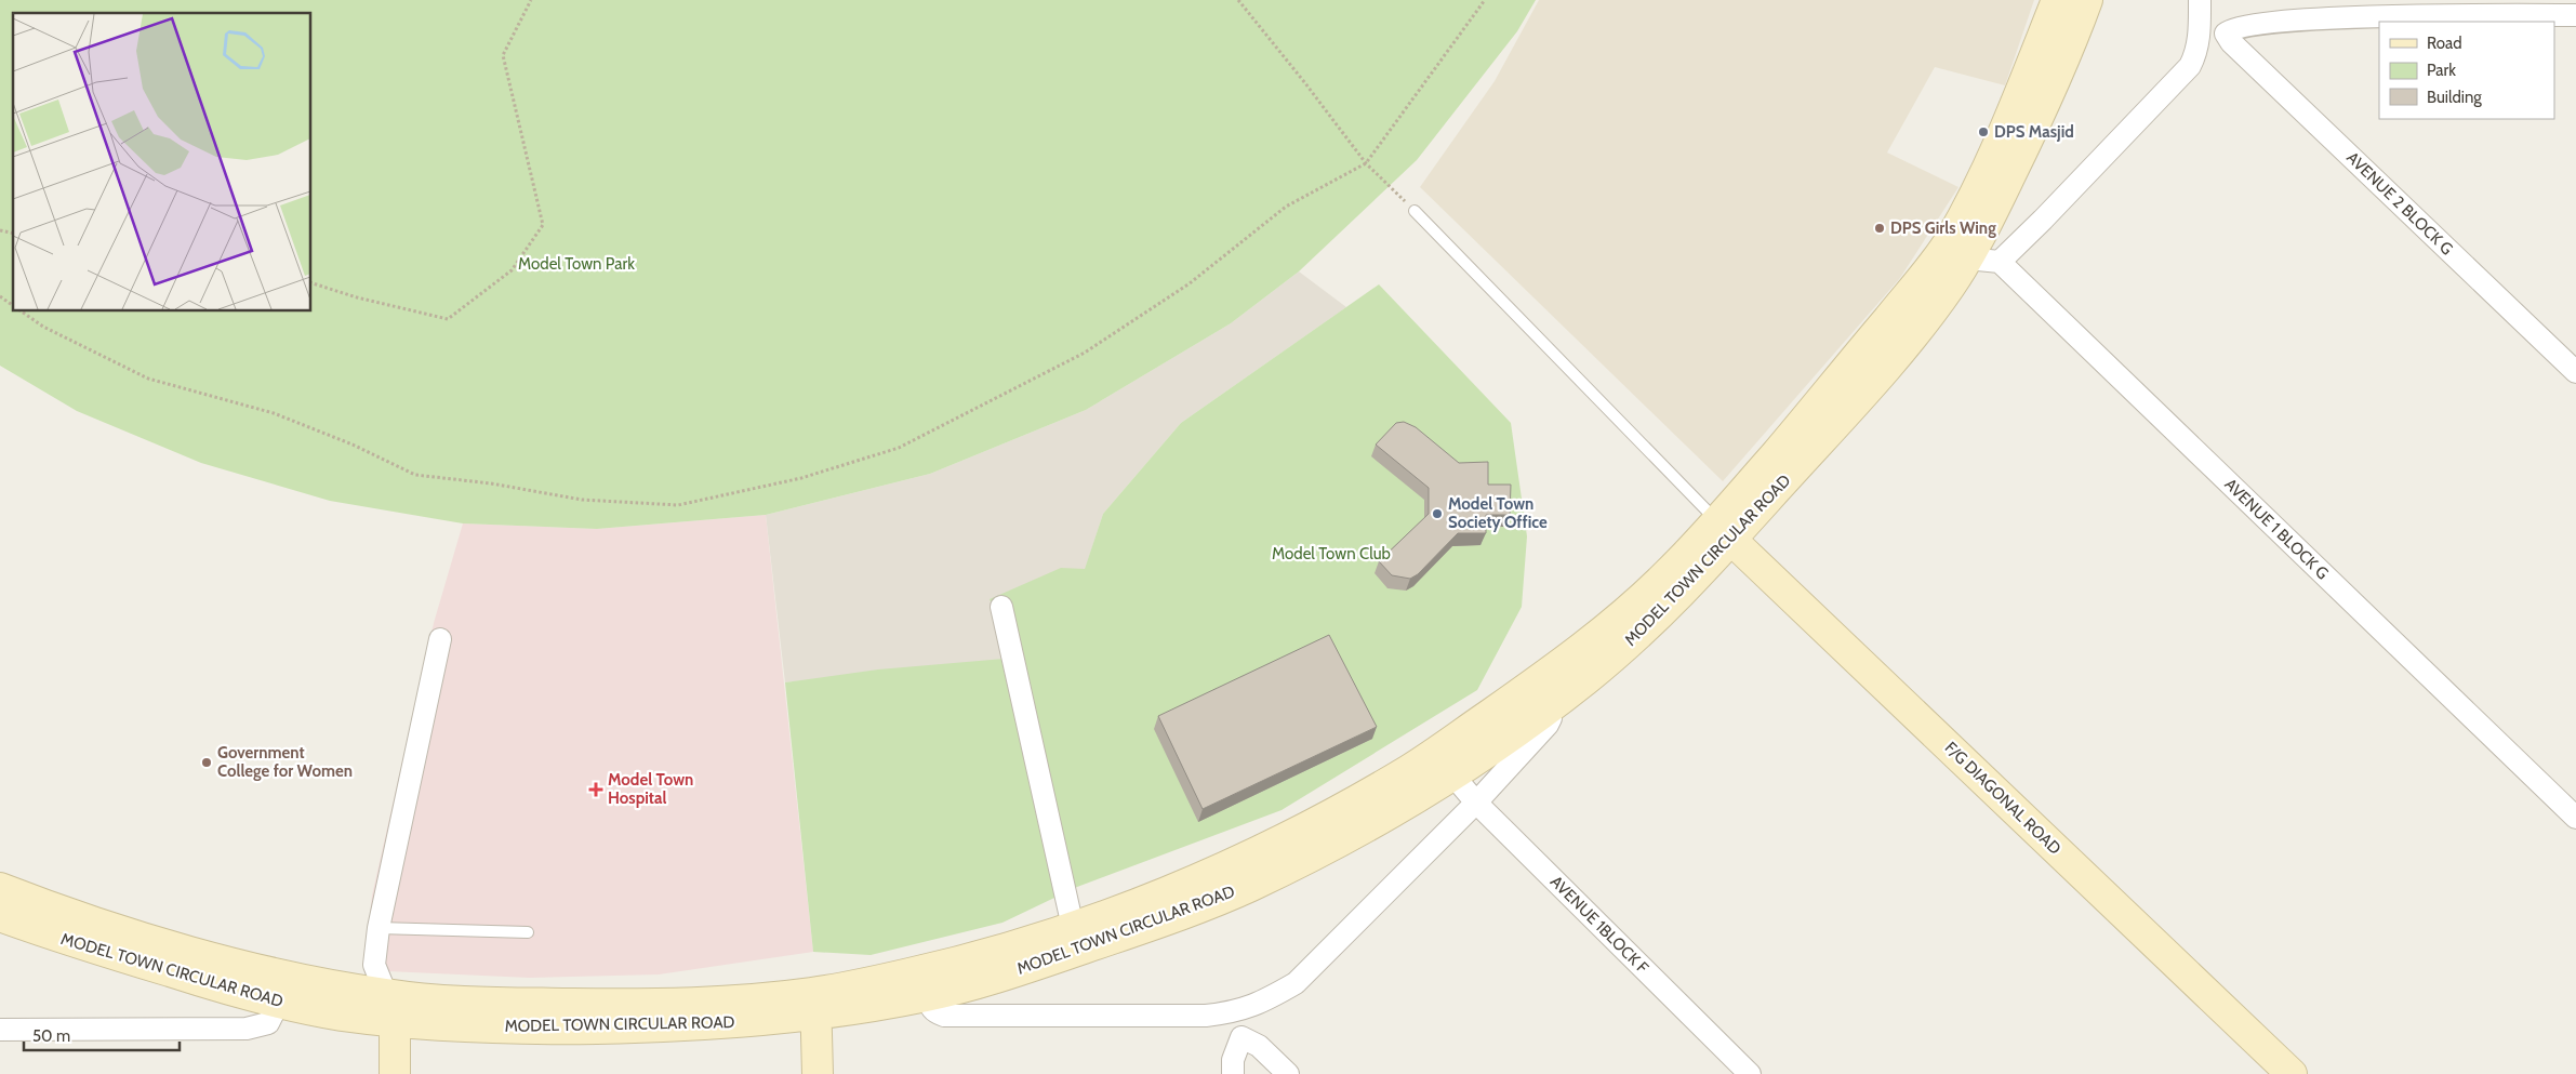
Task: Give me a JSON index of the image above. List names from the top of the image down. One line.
{"streets":{"main road":["MODEL TOWN CIRCULAR ROAD","F/G DIAGONAL ROAD"],"street":["AVENUE 2 BLOCK G","AVENUE 1 BLOCK G","AVENUE 1BLOCK F"]},"crossings":[["MODEL TOWN CIRCULAR ROAD","F/G DIAGONAL ROAD"],["MODEL TOWN CIRCULAR ROAD","AVENUE 1BLOCK F"]],"parks":["Model Town Park","Model Town Club"],"places":{"other":["DPS Masjid","DPS Girls Wing","Model Town Society Office","Government College for Women"],"health":["Model Town Hospital"]},"legend":["Road","Park","Building"],"scale_bar":"50 m"}
